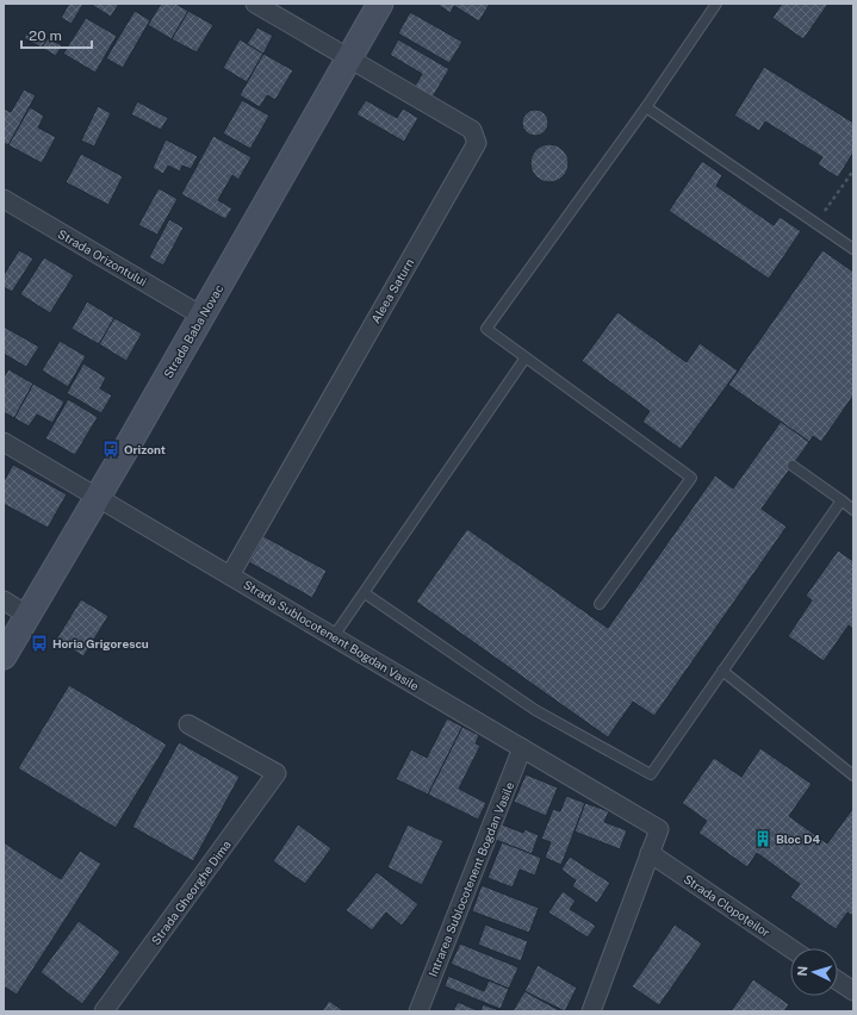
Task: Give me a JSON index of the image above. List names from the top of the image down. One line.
{"streets":{"main road":["Strada Baba Novac"],"street":["Strada Orizontului","Aleea Saturn","Strada Sublocotenent Bogdan Vasile","Intrarea Sublocotenent Bogdan Vasile","Strada Gheorghe Dima","Strada Clopoțeilor"]},"crossings":[["Strada Orizontului","Strada Baba Novac"],["Aleea Saturn","Strada Baba Novac"],["Aleea Saturn","Strada Sublocotenent Bogdan Vasile"],["Strada Baba Novac","Strada Sublocotenent Bogdan Vasile"],["Strada Sublocotenent Bogdan Vasile","Intrarea Sublocotenent Bogdan Vasile"],["Strada Sublocotenent Bogdan Vasile","Strada Clopoțeilor"]],"places":{"bus stop":["Orizont","Horia Grigorescu"],"building":["Bloc D4"]},"scale_bar":"20 m","north":"left"}
